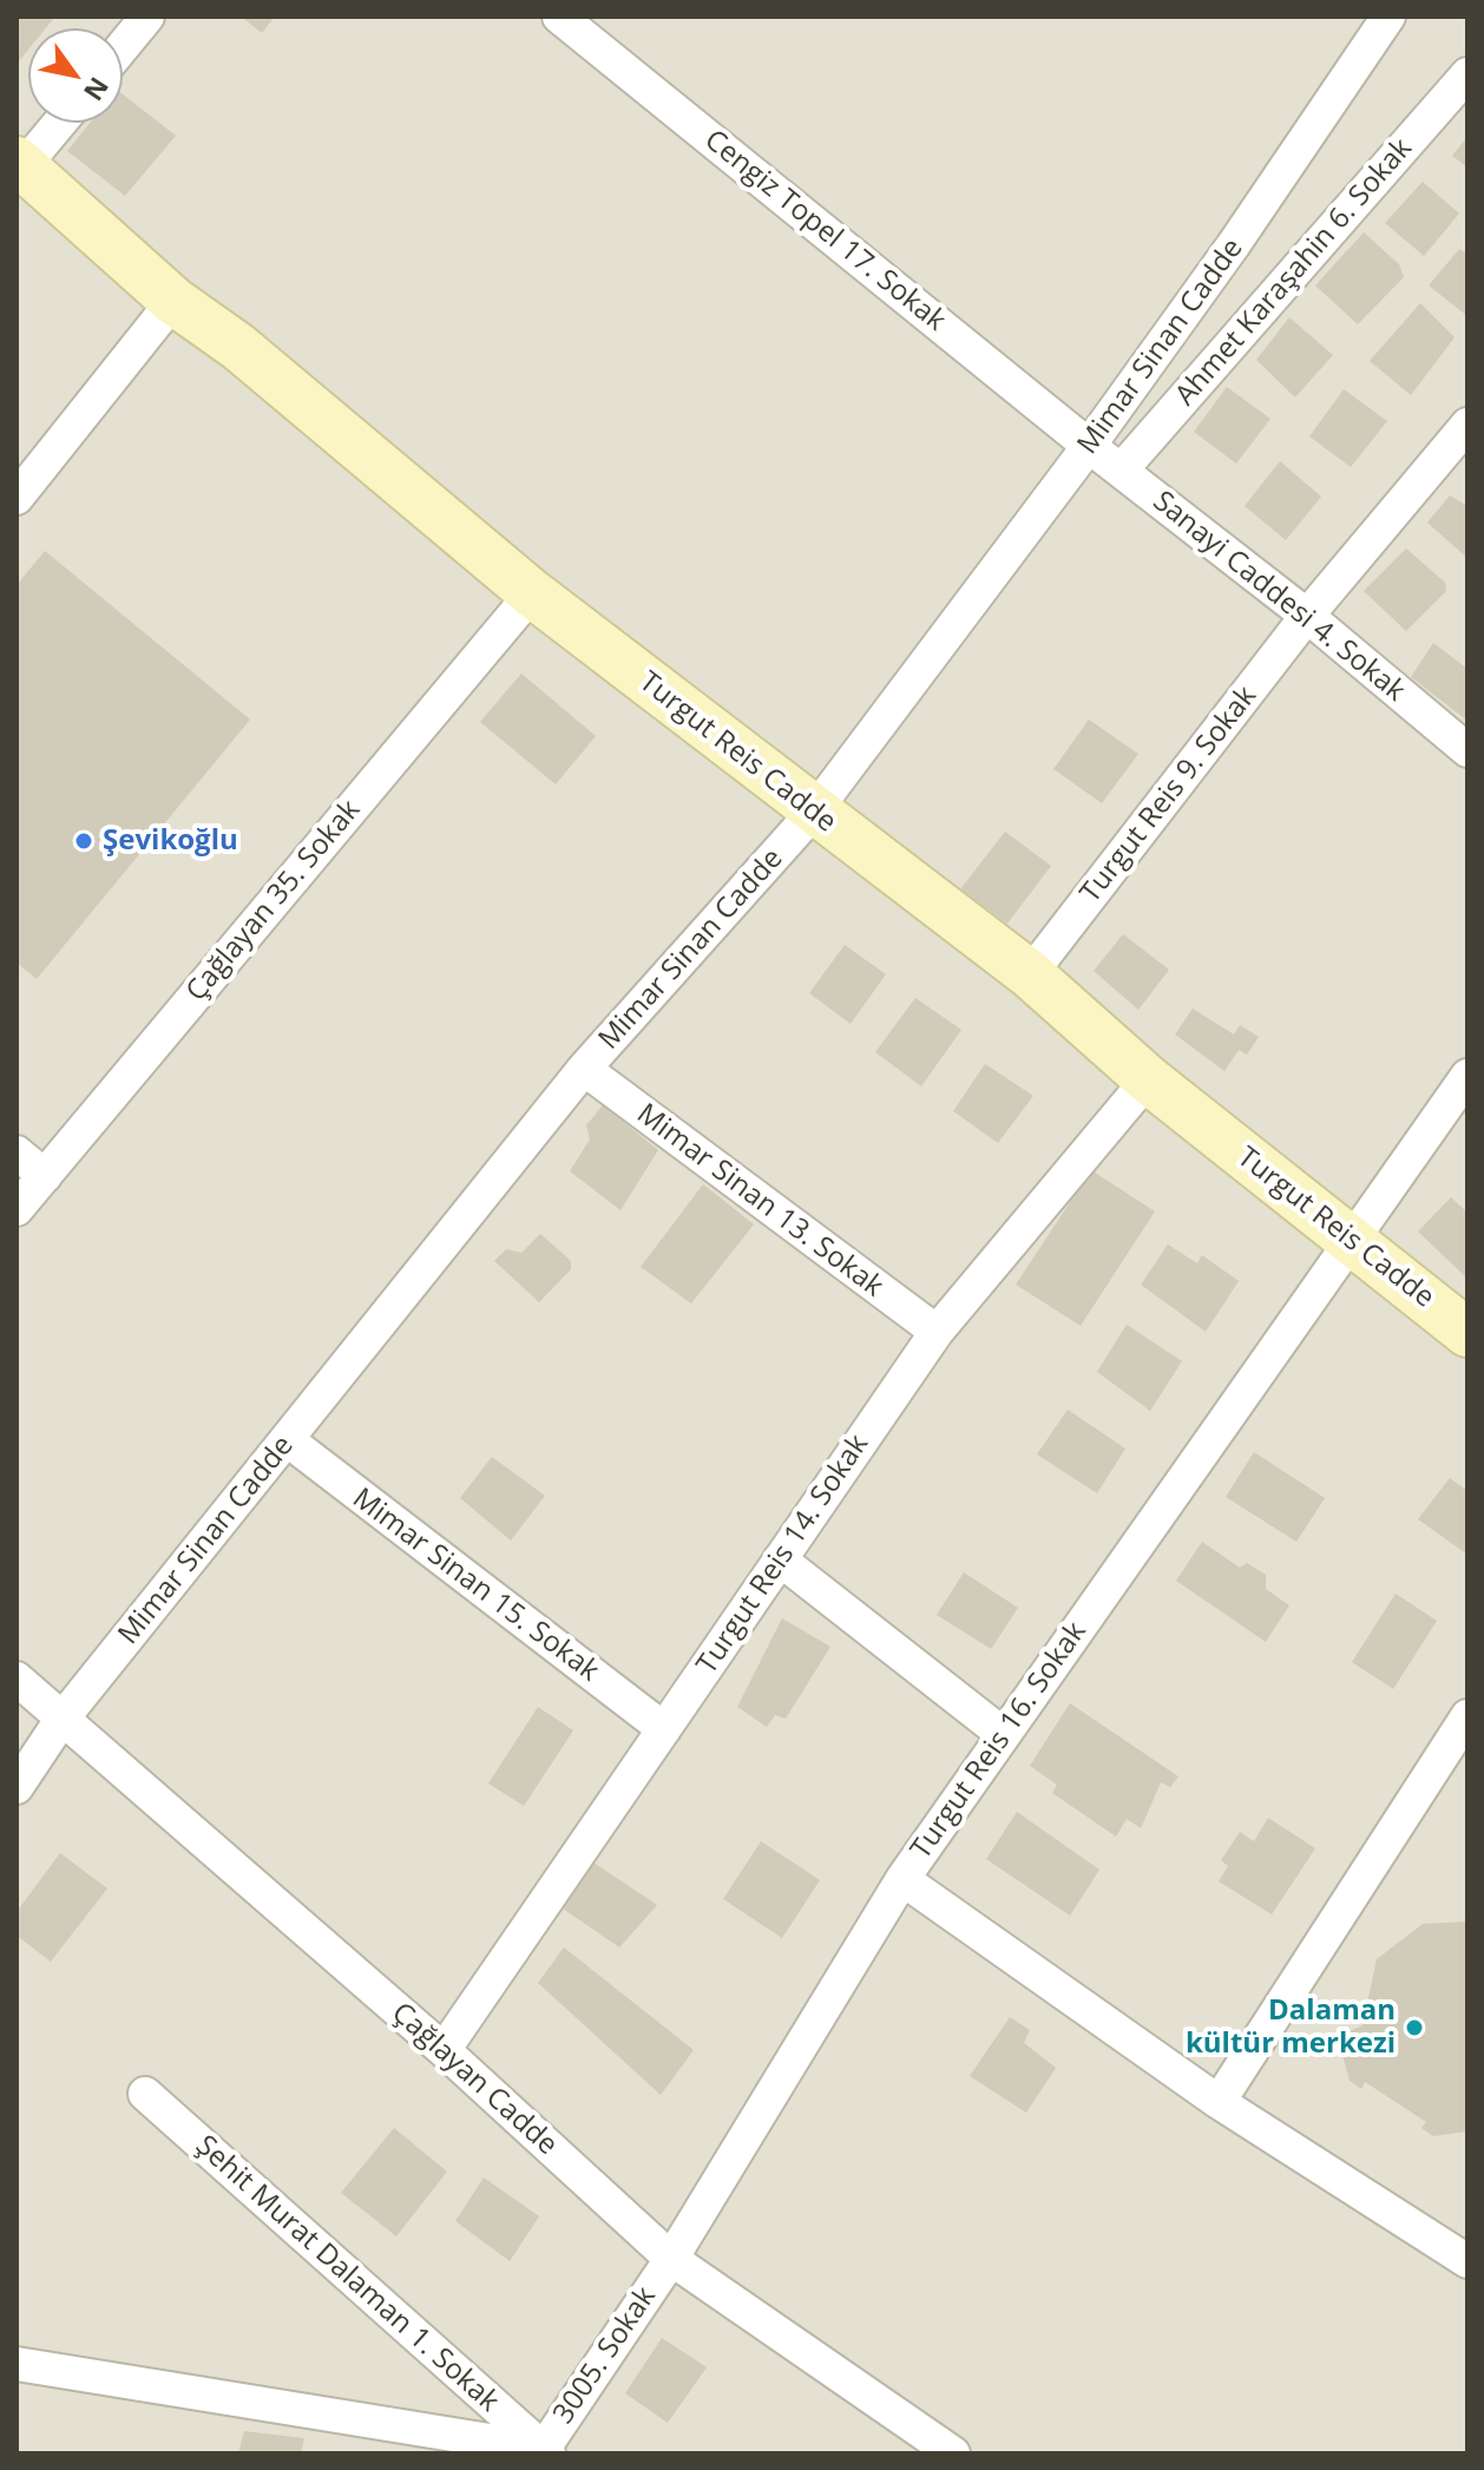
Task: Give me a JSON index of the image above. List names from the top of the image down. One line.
{"streets":{"street":["Cengiz Topel 17. Sokak","Ahmet Karaşahin 6. Sokak","Mimar Sinan Cadde","Sanayi Caddesi 4. Sokak","Turgut Reis Cadde","Turgut Reis 9. Sokak","Çağlayan 35. Sokak","Mimar Sinan 13. Sokak","Turgut Reis 14. Sokak","Mimar Sinan 15. Sokak","Turgut Reis 16. Sokak","Çağlayan Cadde","Şehit Murat Dalaman 1. Sokak","3005. Sokak"]},"crossings":[["Cengiz Topel 17. Sokak","Mimar Sinan Cadde"],["Cengiz Topel 17. Sokak","Sanayi Caddesi 4. Sokak"],["Ahmet Karaşahin 6. Sokak","Sanayi Caddesi 4. Sokak"],["Mimar Sinan Cadde","Sanayi Caddesi 4. Sokak"],["Mimar Sinan Cadde","Turgut Reis Cadde"],["Mimar Sinan Cadde","Mimar Sinan 13. Sokak"],["Mimar Sinan Cadde","Mimar Sinan 15. Sokak"],["Mimar Sinan Cadde","Çağlayan Cadde"],["Sanayi Caddesi 4. Sokak","Turgut Reis 9. Sokak"],["Turgut Reis Cadde","Turgut Reis 9. Sokak"],["Turgut Reis Cadde","Çağlayan 35. Sokak"],["Turgut Reis Cadde","Turgut Reis 14. Sokak"],["Turgut Reis Cadde","Turgut Reis 16. Sokak"],["Mimar Sinan 13. Sokak","Turgut Reis 14. Sokak"],["Turgut Reis 14. Sokak","Mimar Sinan 15. Sokak"],["Turgut Reis 14. Sokak","Çağlayan Cadde"],["Turgut Reis 16. Sokak","Çağlayan Cadde"],["Turgut Reis 16. Sokak","3005. Sokak"],["Çağlayan Cadde","3005. Sokak"],["Şehit Murat Dalaman 1. Sokak","3005. Sokak"]],"places":["Şevikoğlu","Dalaman kültür merkezi"],"north":"bottom right"}
